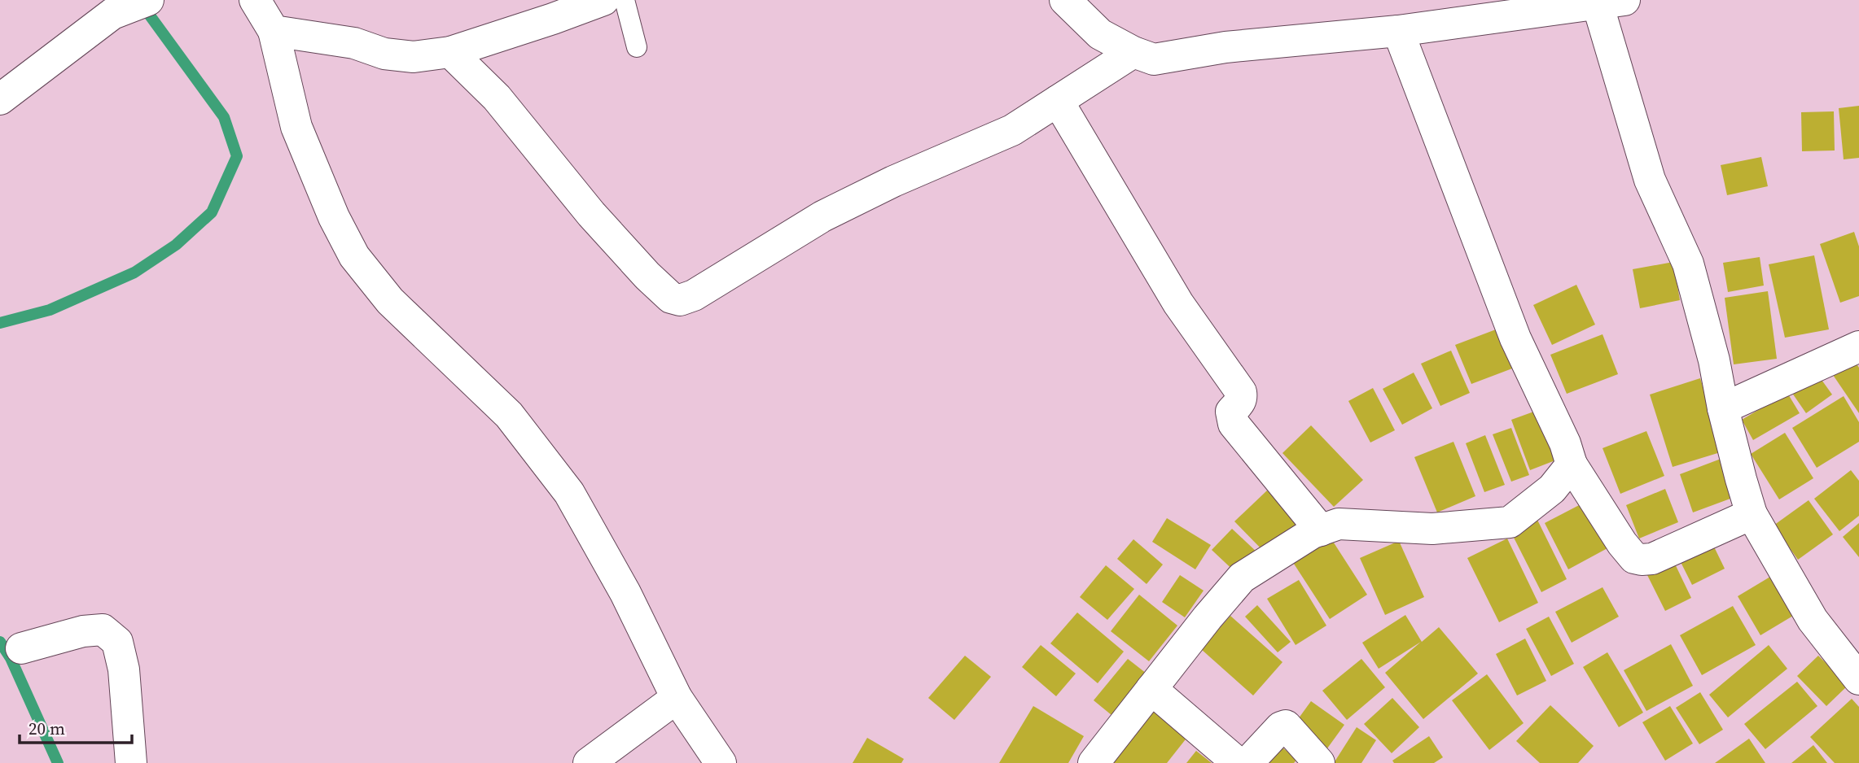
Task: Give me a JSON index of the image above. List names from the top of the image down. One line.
{"scale_bar":"20 m"}
